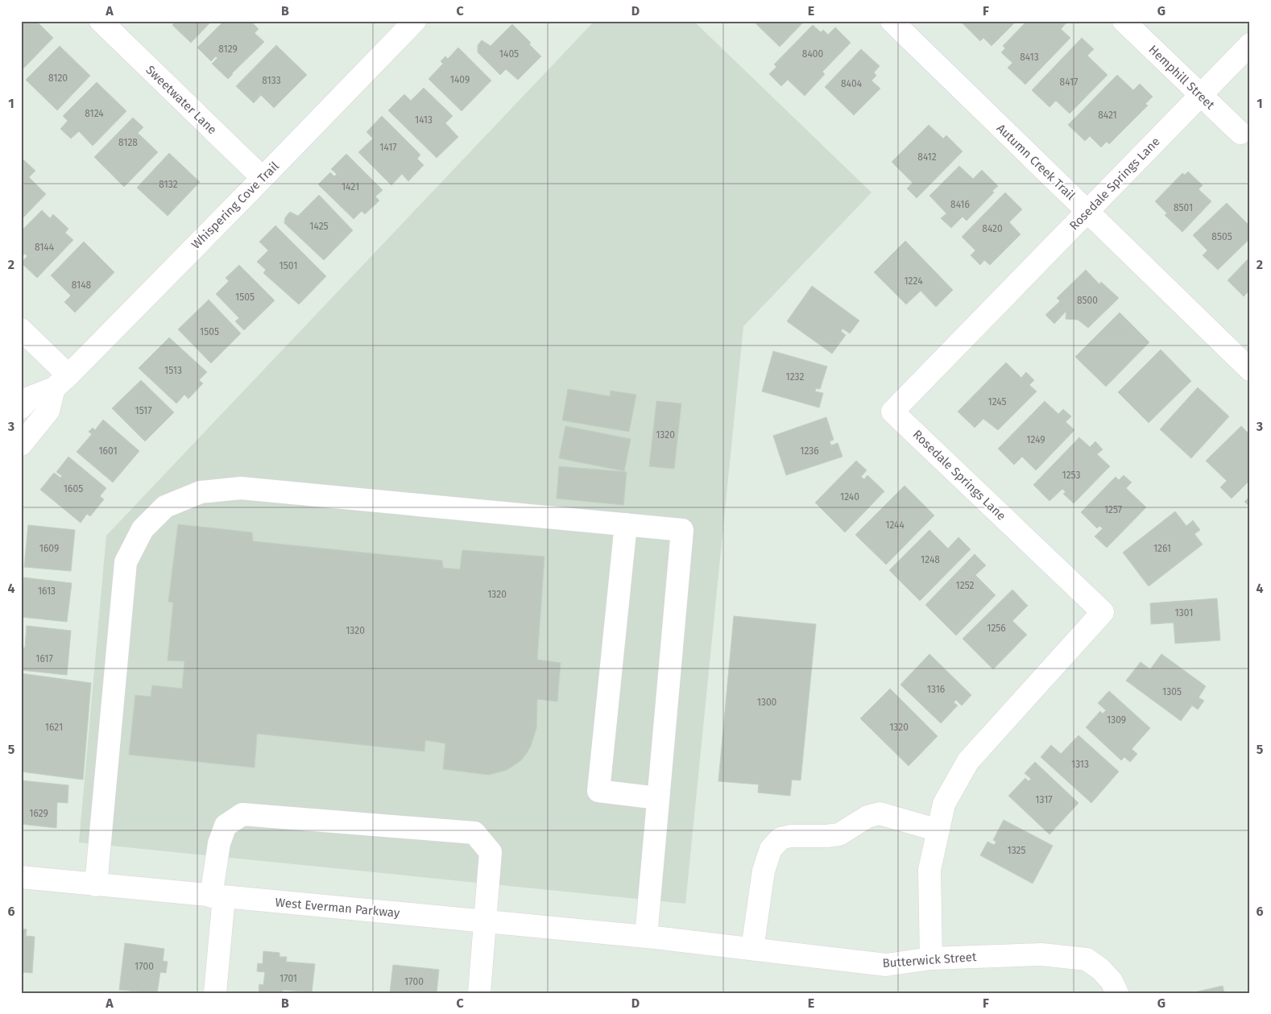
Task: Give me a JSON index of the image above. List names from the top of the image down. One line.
{"streets":{"street":["Hemphill Street","Sweetwater Lane","Autumn Creek Trail","Rosedale Springs Lane","Whispering Cove Trail","West Everman Parkway","Butterwick Street"]},"crossings":[["Hemphill Street","Rosedale Springs Lane"],["Sweetwater Lane","Whispering Cove Trail"],["Autumn Creek Trail","Rosedale Springs Lane"],["Rosedale Springs Lane","Butterwick Street"],["West Everman Parkway","Butterwick Street"]],"house_numbers":["8129","1405","8400","8413","8120","1409","8133","8417","8404","8124","8421","1413","8128","1417","8412","8132","1421","8416","8501","1425","8420","8505","8144","1501","1224","8148","1505","8500","1505","1513","1232","1245","1517","1320","1249","1601","1236","1253","1605","1240","1257","1244","1609","1261","1248","1252","1613","1320","1301","1256","1320","1617","1316","1305","1300","1309","1621","1320","1313","1317","1629","1325","1700","1701","1700"],"grid":{"columns":["A","B","C","D","E","F","G"],"rows":["1","2","3","4","5","6"]}}
